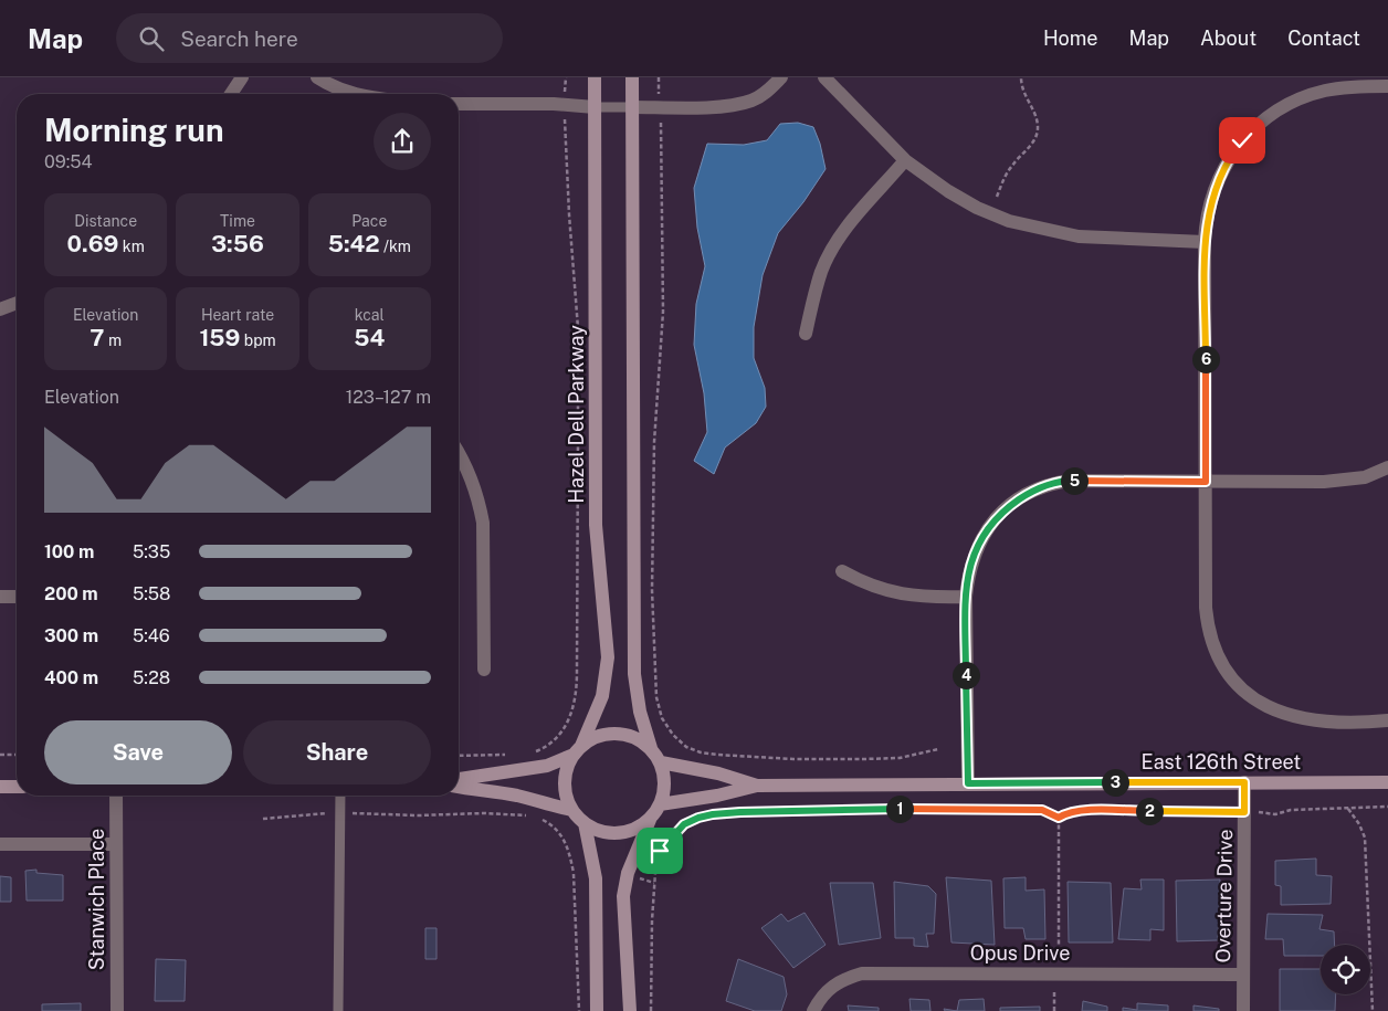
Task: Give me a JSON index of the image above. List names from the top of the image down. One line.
{"streets":{"main road":["Hazel Dell Parkway","East 126th Street"],"street":["Overture Drive","Stanwich Place","Opus Drive"]},"crossings":[["Hazel Dell Parkway","East 126th Street"],["East 126th Street","Overture Drive"],["Overture Drive","Opus Drive"]],"page":{"header":"Map","search":"Search here","nav":["Home","Map","About","Contact"],"heading":["Morning run","09:54"],"stats":[["Distance","0.69 km"],["Time","3:56"],["Pace","5:42 /km"],["Elevation","7 m"],["Heart rate","159 bpm"],["kcal","54"]],"pins":["6","5","4","3","1","2"],"chart":["Elevation","123–127 m"],"list":[{"name":"100 m","note":"5:35"},{"name":"200 m","note":"5:58"},{"name":"300 m","note":"5:46"},{"name":"400 m","note":"5:28"}],"buttons":["Save","Share"]}}
